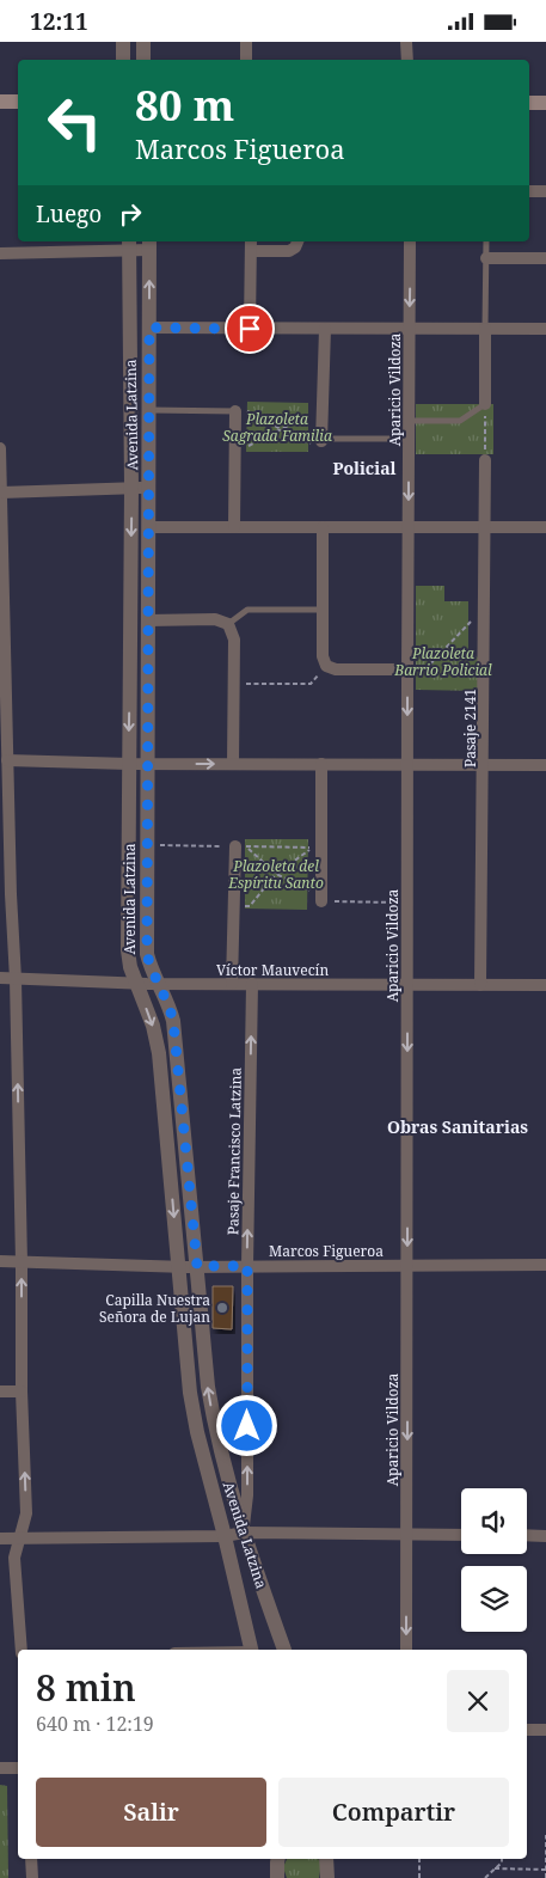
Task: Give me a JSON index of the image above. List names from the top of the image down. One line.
{"streets":{"street":["Aparicio Vildoza","Avenida Latzina","Pasaje 2141","Víctor Mauvecín","Pasaje Francisco Latzina","Marcos Figueroa"]},"crossings":[["Aparicio Vildoza","Víctor Mauvecín"],["Aparicio Vildoza","Marcos Figueroa"],["Avenida Latzina","Víctor Mauvecín"],["Avenida Latzina","Pasaje Francisco Latzina"],["Avenida Latzina","Marcos Figueroa"],["Pasaje 2141","Víctor Mauvecín"],["Víctor Mauvecín","Pasaje Francisco Latzina"],["Pasaje Francisco Latzina","Marcos Figueroa"]],"one_way":["Aparicio Vildoza","Pasaje Francisco Latzina"],"districts":["Policial","Obras Sanitarias"],"parks":["Plazoleta Sagrada Familia","Plazoleta Barrio Policial","Plazoleta del Espíritu Santo"],"places":["Capilla Nuestra Señora de Lujan"],"page":{"status":"12:11","turn":["80 m","Marcos Figueroa"],"then":"Luego","heading":["8 min","640 m · 12:19"],"buttons":["Salir","Compartir"]}}
